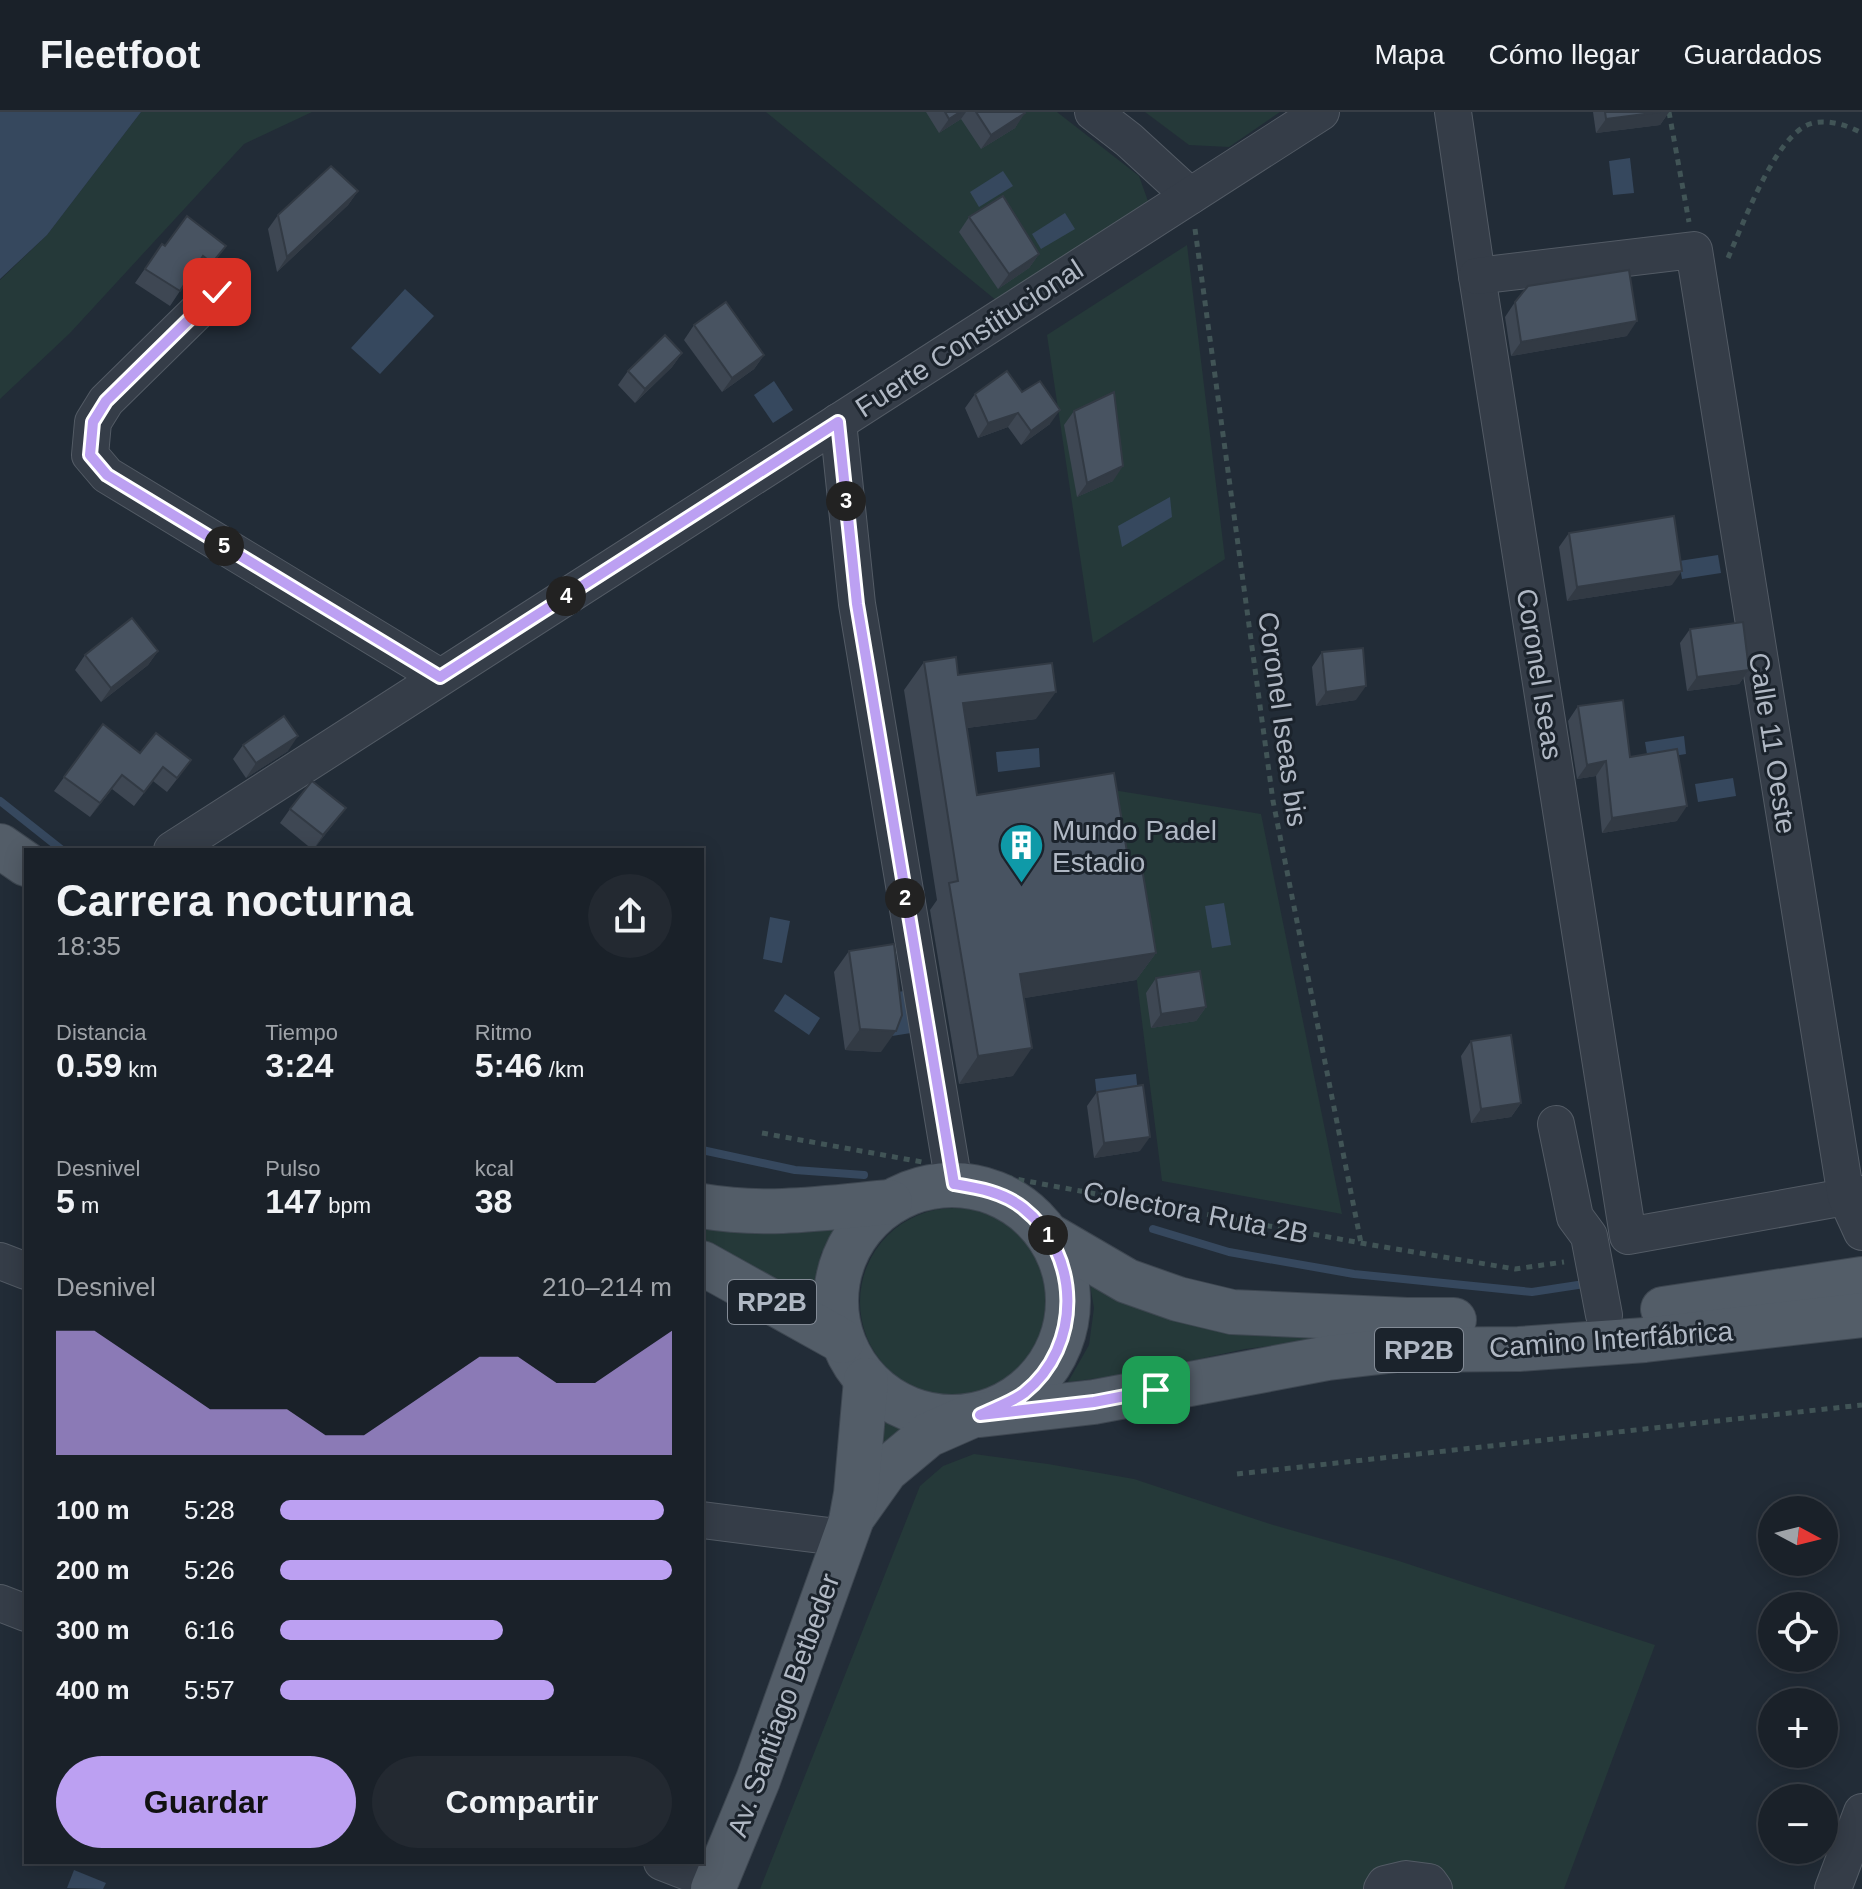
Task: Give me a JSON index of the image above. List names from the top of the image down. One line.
{"streets":{"main road":["RP2B","Camino Interfábrica","Av. Santiago Betbeder"],"street":["Fuerte Constitucional","Coronel Iseas","Calle 11 Oeste"],"path":["Coronel Iseas bis","Colectora Ruta 2B"]},"crossings":[["Fuerte Constitucional","Coronel Iseas bis"],["Coronel Iseas","Calle 11 Oeste"],["Coronel Iseas bis","Colectora Ruta 2B"],["Colectora Ruta 2B","RP2B"],["Colectora Ruta 2B","Camino Interfábrica"],["RP2B","Camino Interfábrica"]],"places":{"building":["Mundo Padel Estadio"]},"north":"right","page":{"header":"Fleetfoot","nav":["Mapa","Cómo llegar","Guardados"],"pins":["3","5","4","2","1"],"heading":["Carrera nocturna","18:35"],"stats":[["Distancia","0.59 km"],["Tiempo","3:24"],["Ritmo","5:46 /km"],["Desnivel","5 m"],["Pulso","147 bpm"],["kcal","38"]],"chart":["Desnivel","210–214 m"],"list":[{"name":"100 m","note":"5:28"},{"name":"200 m","note":"5:26"},{"name":"300 m","note":"6:16"},{"name":"400 m","note":"5:57"}],"map_buttons":["+","−"],"buttons":["Guardar","Compartir"]}}
